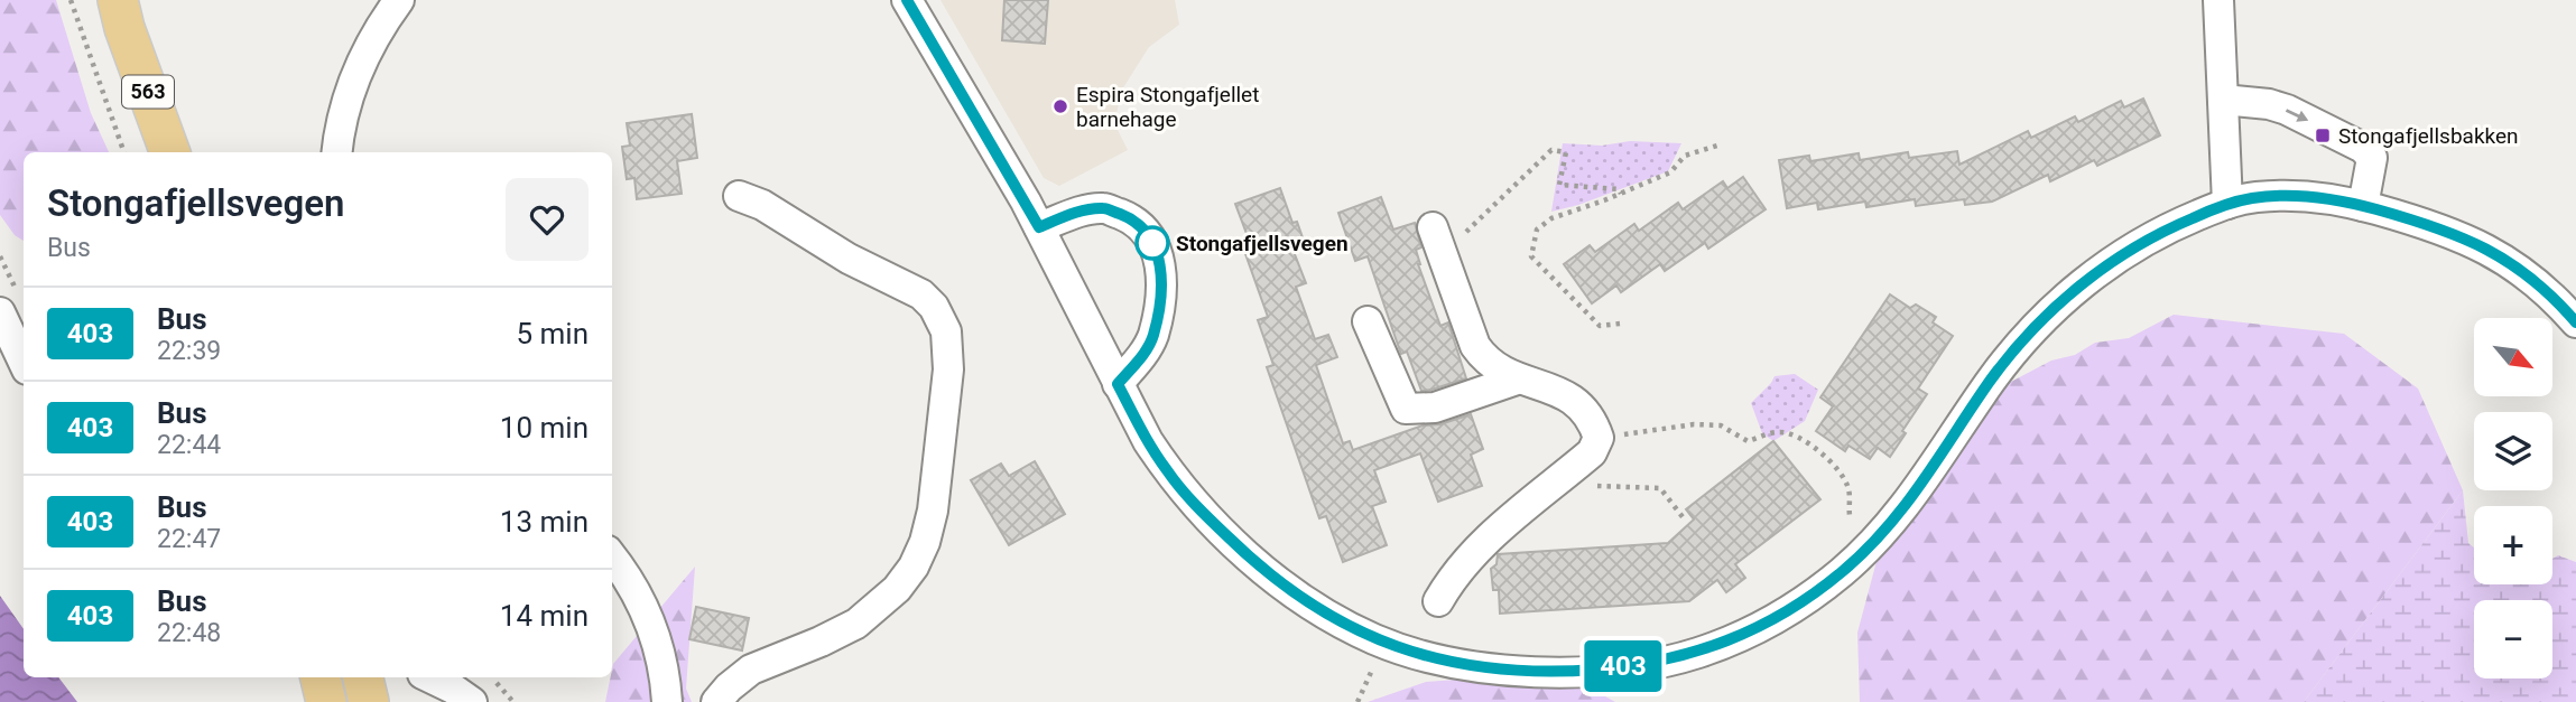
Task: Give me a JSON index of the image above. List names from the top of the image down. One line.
{"streets":{"main road":["563"]},"places":{"other":["Espira Stongafjellet barnehage","Stongafjellsvegen"],"transit":["Stongafjellsbakken"]},"lines":["bus line 403"],"north":"bottom right","page":{"on_map":"403","heading":["Stongafjellsvegen","Bus"],"list":[{"mark":"403","name":"Bus","note":"22:39","value":"5 min"},{"mark":"403","name":"Bus","note":"22:44","value":"10 min"},{"mark":"403","name":"Bus","note":"22:47","value":"13 min"},{"mark":"403","name":"Bus","note":"22:48","value":"14 min"}],"map_buttons":["+","−"]}}
